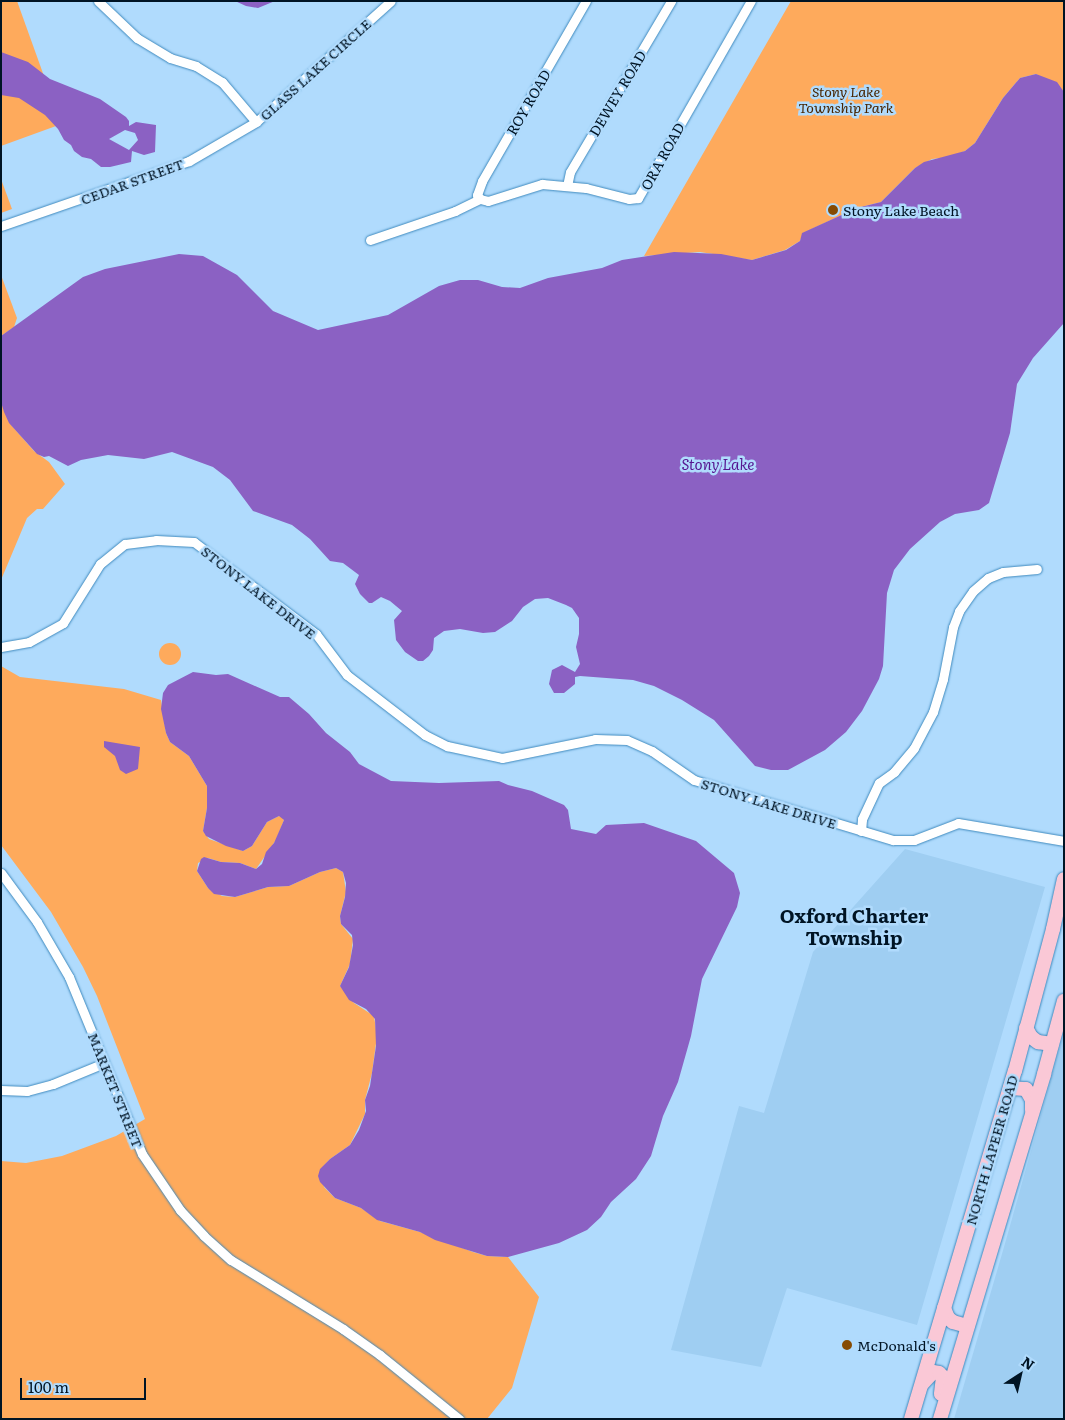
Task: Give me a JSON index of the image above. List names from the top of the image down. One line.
{"streets":{"main road":["NORTH LAPEER ROAD"],"street":["GLASS LAKE CIRCLE","DEWEY ROAD","ROY ROAD","ORA ROAD","CEDAR STREET","STONY LAKE DRIVE","MARKET STREET"]},"crossings":[["GLASS LAKE CIRCLE","CEDAR STREET"],["DEWEY ROAD","ORA ROAD"],["ROY ROAD","ORA ROAD"]],"districts":["Oxford Charter Township"],"water":["Stony Lake"],"parks":["Stony Lake Township Park"],"places":["Stony Lake Beach","McDonald's"],"scale_bar":"100 m","north":"top right"}
